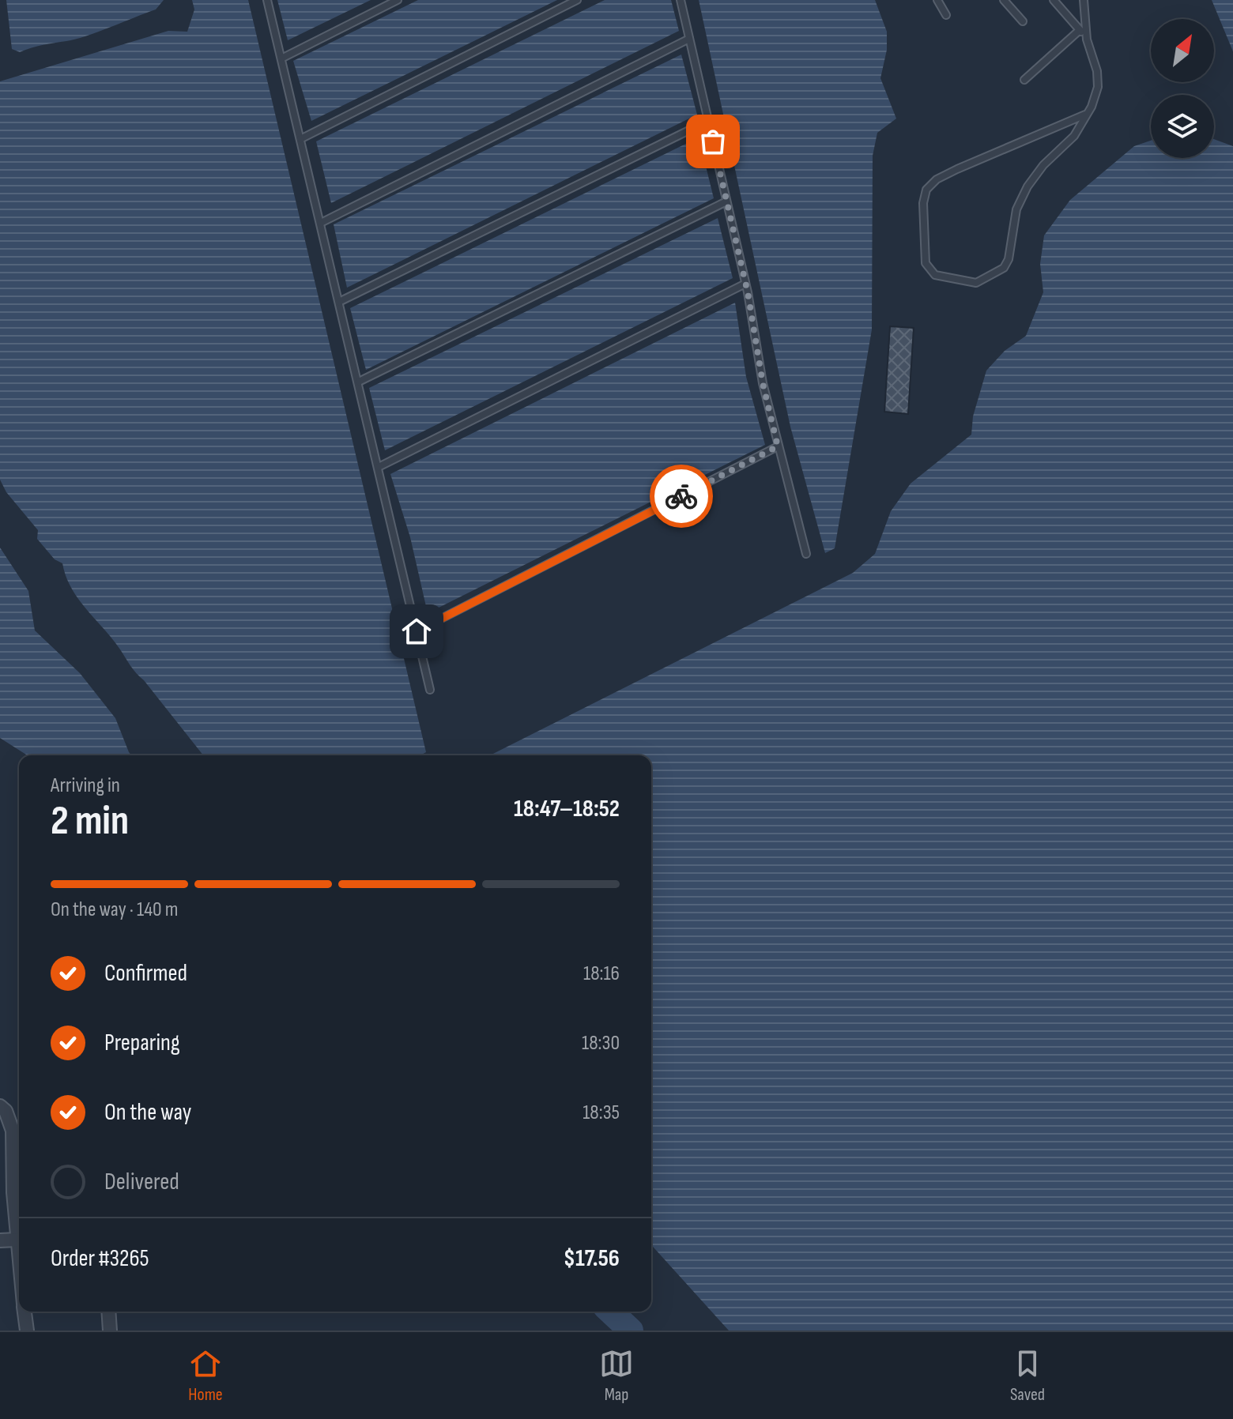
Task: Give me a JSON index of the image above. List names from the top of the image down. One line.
{"north":"top right","page":{"heading":["2 min","Arriving in","18:47–18:52"],"panel":["Order #3265","$17.56"],"bar":"On the way · 140 m","list":[["Confirmed","18:16"],["Preparing","18:30"],["On the way","18:35"],"Delivered"],"tabs":["Home","Map","Saved"]}}
